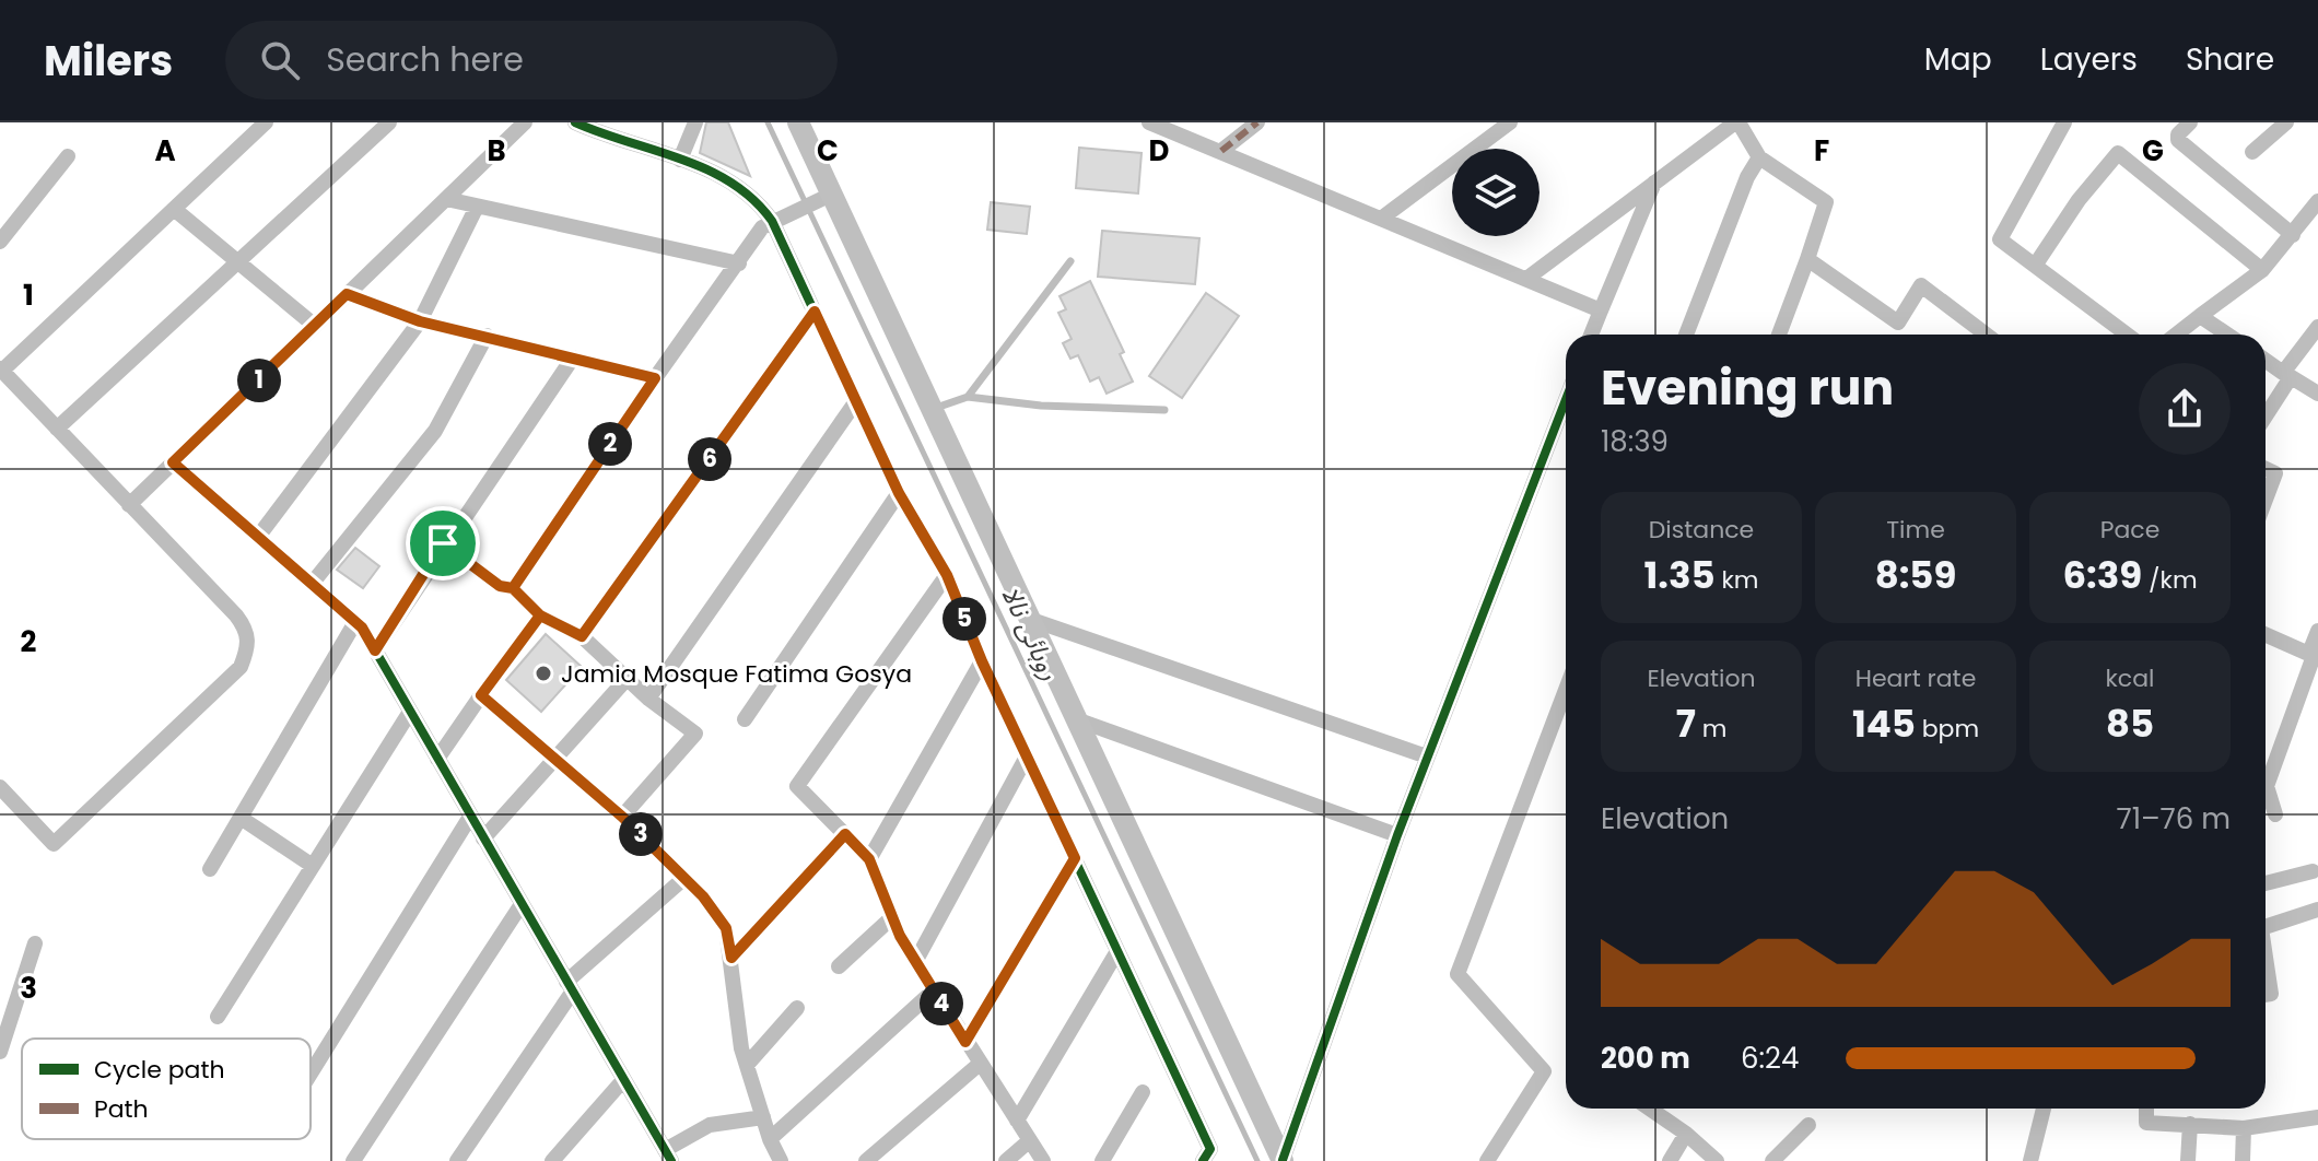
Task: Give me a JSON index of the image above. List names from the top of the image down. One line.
{"water":["روہائی نالا"],"places":["Jamia Mosque Fatima Gosya"],"legend":["Cycle path","Path"],"page":{"header":"Milers","search":"Search here","nav":["Map","Layers","Share"],"heading":["Evening run","18:39"],"pins":["1","2","6","5","3","4"],"stats":[["Distance","1.35 km"],["Time","8:59"],["Pace","6:39 /km"],["Elevation","7 m"],["Heart rate","145 bpm"],["kcal","85"]],"chart":["Elevation","71–76 m"],"list":[{"name":"200 m","note":"6:24"}]},"grid":{"columns":["A","B","C","D","F","G"],"rows":["1","2","3"]}}
